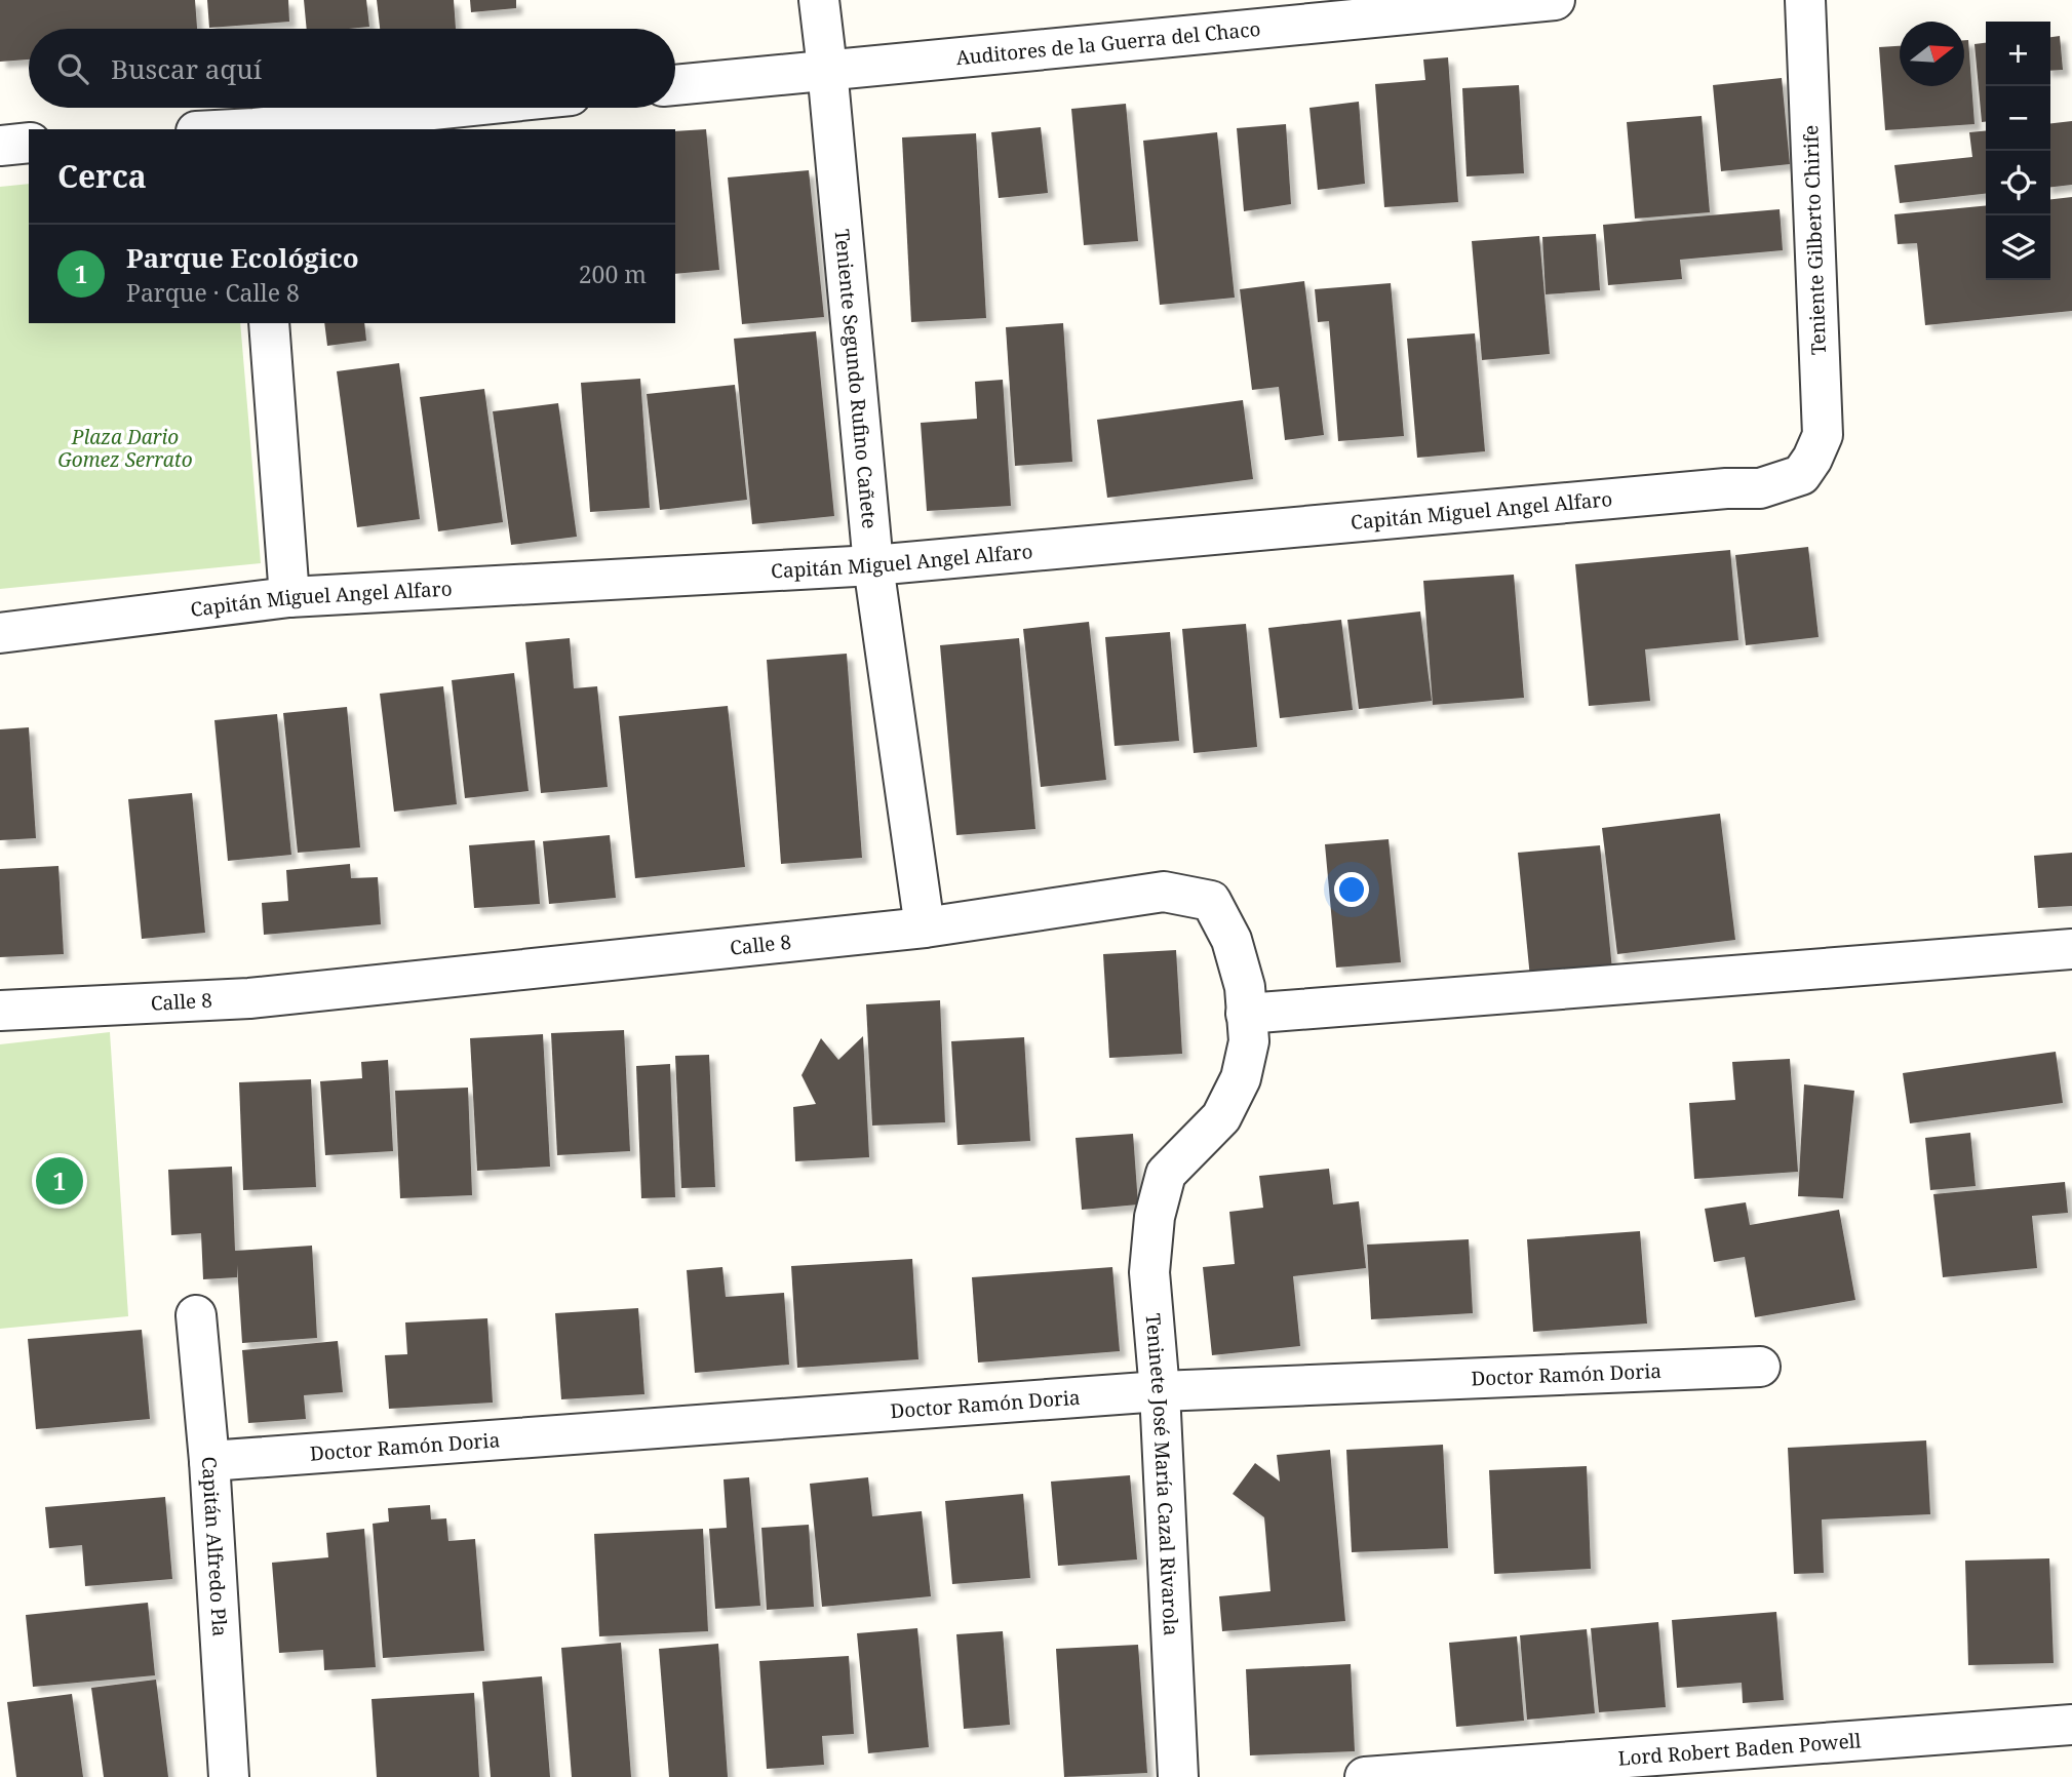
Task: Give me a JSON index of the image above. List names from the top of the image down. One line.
{"streets":{"street":["Auditores de la Guerra del Chaco","Teniente Gilberto Chirife","Teniente Segundo Rufino Cañete","Capitán Miguel Angel Alfaro","Calle 8","Doctor Ramón Doria","Teninete José María Cazal Rivarola","Capitán Alfredo Pla","Lord Robert Baden Powell"]},"crossings":[["Auditores de la Guerra del Chaco","Teniente Segundo Rufino Cañete"],["Teniente Gilberto Chirife","Capitán Miguel Angel Alfaro"],["Teniente Segundo Rufino Cañete","Capitán Miguel Angel Alfaro"],["Teniente Segundo Rufino Cañete","Calle 8"],["Calle 8","Teninete José María Cazal Rivarola"],["Doctor Ramón Doria","Teninete José María Cazal Rivarola"],["Doctor Ramón Doria","Capitán Alfredo Pla"]],"parks":["Plaza Dario Gomez Serrato"],"north":"right","page":{"map_buttons":["+","−"],"search":"Buscar aquí","heading":"Cerca","list":[{"mark":"1","name":"Parque Ecológico","note":"Parque · Calle 8","value":"200 m"}],"pins":"1"}}
